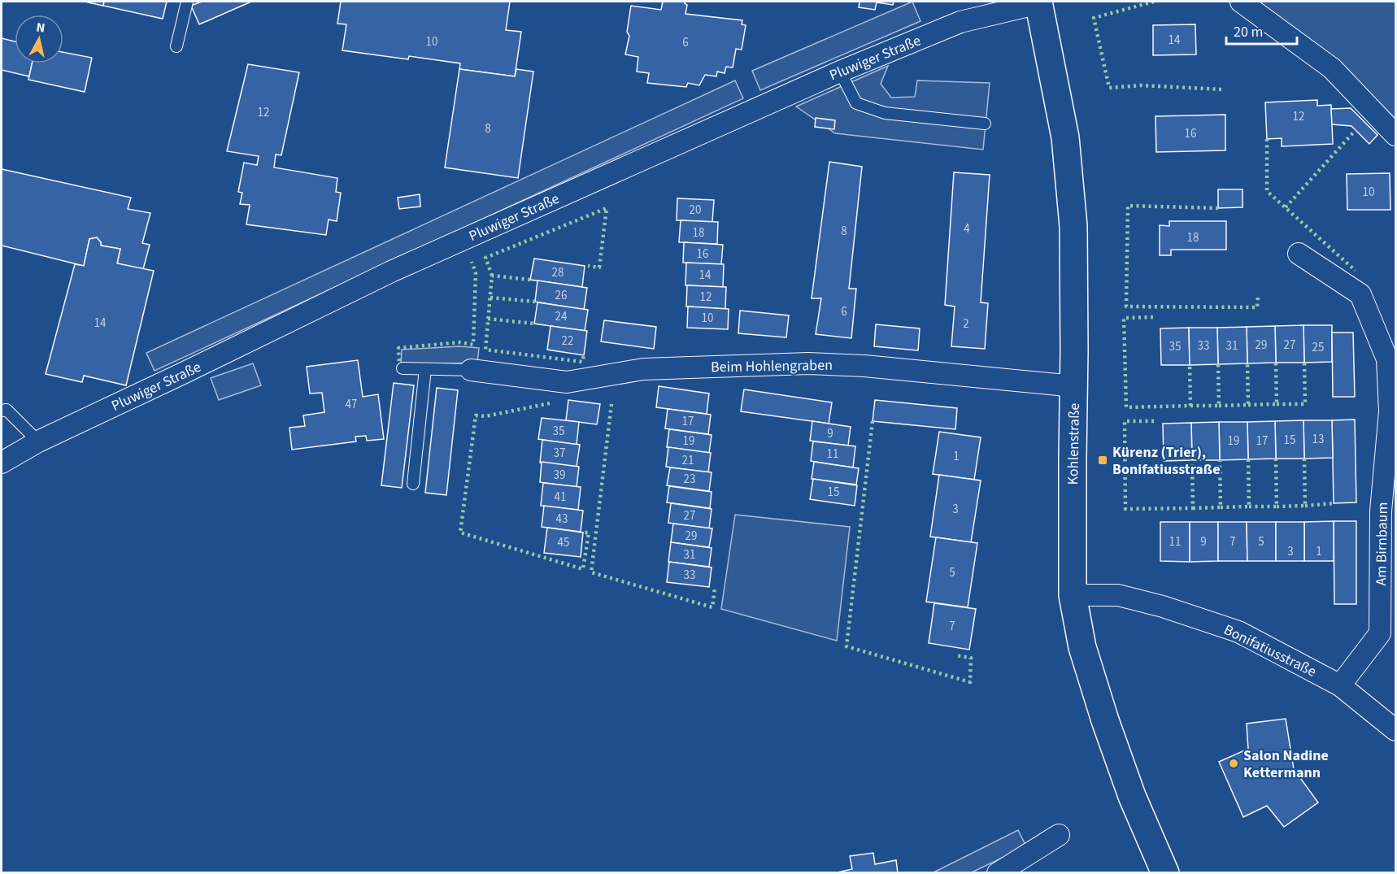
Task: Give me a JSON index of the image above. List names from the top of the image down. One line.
{"streets":{"main road":["Kohlenstraße"],"street":["Pluwiger Straße","Beim Hohlengraben","Am Birnbaum","Bonifatiusstraße"]},"crossings":[["Pluwiger Straße","Kohlenstraße"],["Beim Hohlengraben","Kohlenstraße"],["Kohlenstraße","Bonifatiusstraße"],["Am Birnbaum","Bonifatiusstraße"]],"places":{"transit":["Kürenz (Trier), Bonifatiusstraße"],"other":["Salon Nadine Kettermann"]},"house_numbers":["14","10","6","12","12","8","16","10","20","4","8","18","18","16","28","14","26","12","6","24","10","14","2","22","29","27","33","31","35","25","47","17","35","9","13","15","19","19","17","37","11","1","21","39","23","15","41","3","27","43","29","11","9","7","5","45","3","1","31","5","33","7"],"scale_bar":"20 m","north":"top"}
